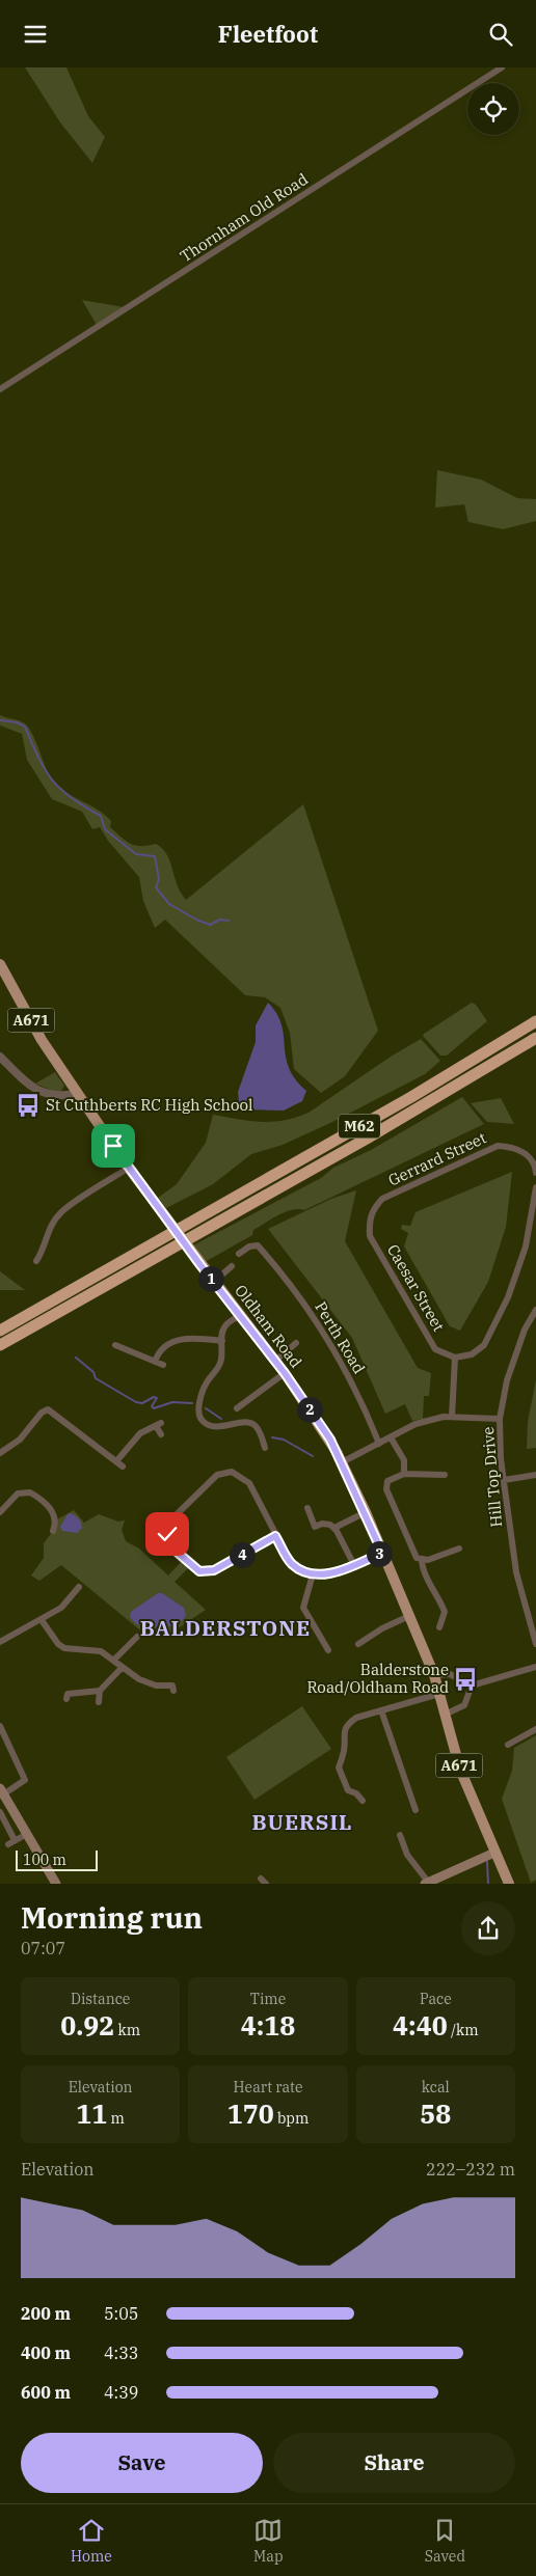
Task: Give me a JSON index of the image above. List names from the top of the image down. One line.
{"streets":{"highway":["M62"],"main road":["A671","Oldham Road"],"street":["Thornham Old Road","Gerrard Street","Caesar Street","Perth Road","Hill Top Drive"]},"crossings":[["Gerrard Street","Caesar Street"]],"districts":["BALDERSTONE","BUERSIL"],"places":{"bus stop":["St Cuthberts RC High School","Balderstone Road/Oldham Road"]},"scale_bar":"100 m","page":{"header":"Fleetfoot","pins":["1","2","3","4"],"scale":"100 m","heading":["Morning run","07:07"],"stats":[["Distance","0.92 km"],["Time","4:18"],["Pace","4:40 /km"],["Elevation","11 m"],["Heart rate","170 bpm"],["kcal","58"]],"chart":["Elevation","222–232 m"],"list":[{"name":"200 m","note":"5:05"},{"name":"400 m","note":"4:33"},{"name":"600 m","note":"4:39"}],"buttons":["Save","Share"],"tabs":["Home","Map","Saved"]}}
